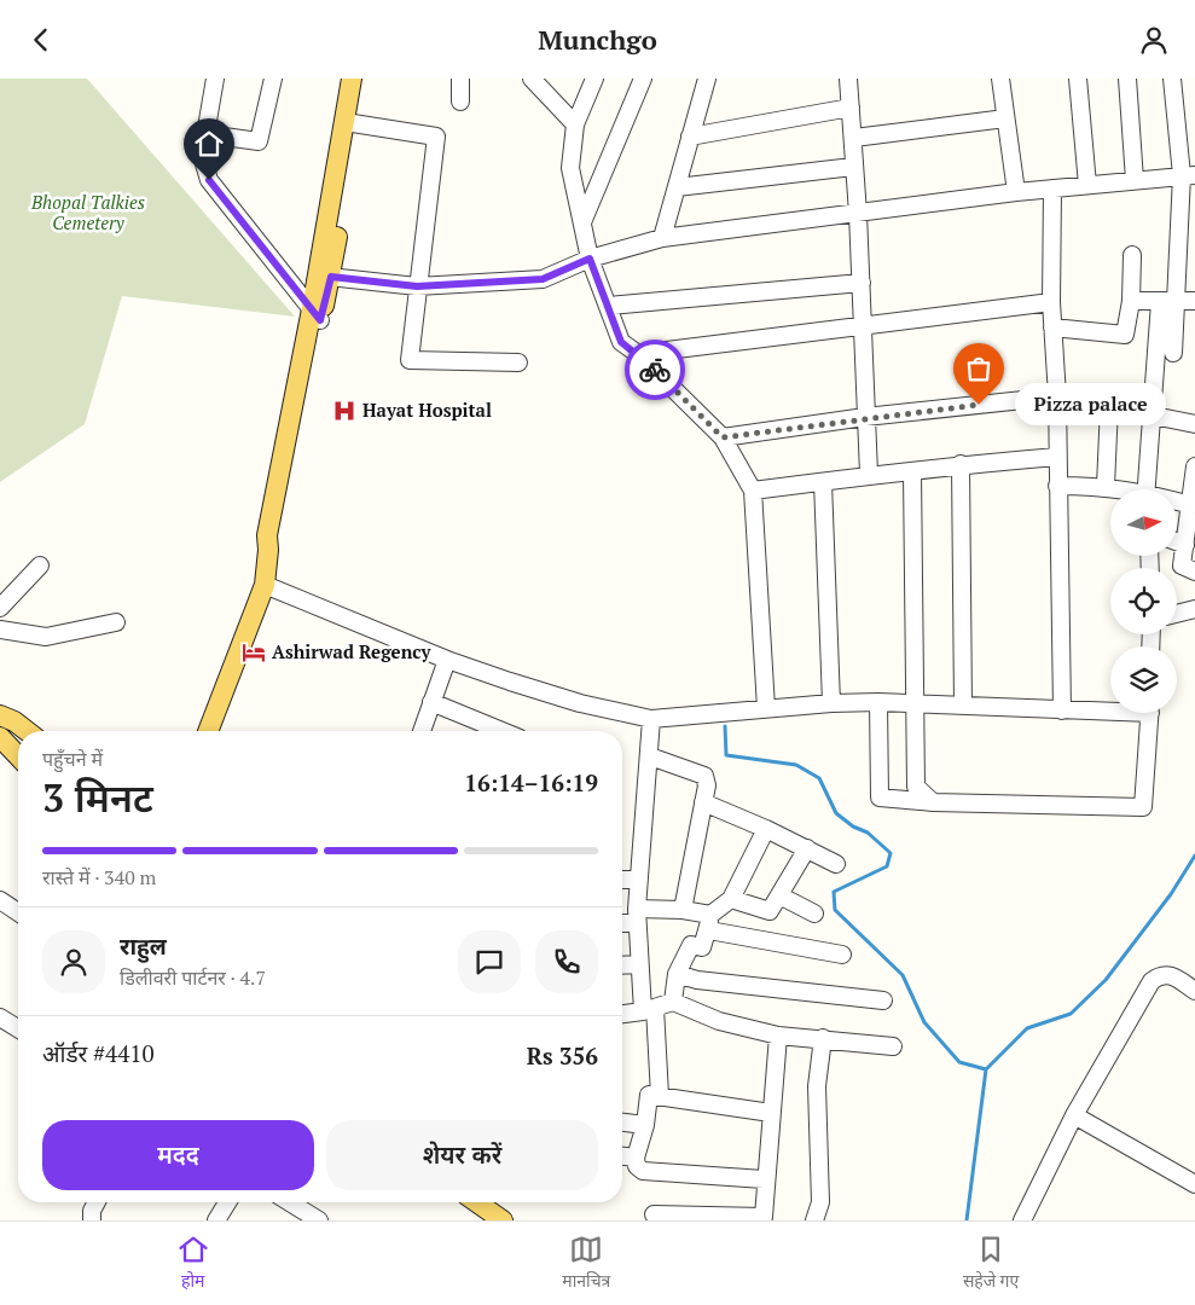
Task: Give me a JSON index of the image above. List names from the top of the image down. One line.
{"parks":["Bhopal Talkies Cemetery"],"places":{"other":["Pizza palace"],"hospital":["Hayat Hospital"],"hotel":["Ashirwad Regency"]},"north":"right","page":{"header":"Munchgo","bubble":"Pizza palace","heading":["3 मिनट","पहुँचने में","16:14–16:19"],"panel":["राहुल","डिलीवरी पार्टनर · 4.7","ऑर्डर #4410","Rs 356"],"bar":"रास्ते में · 340 m","buttons":["मदद","शेयर करें"],"tabs":["होम","मानचित्र","सहेजे गए"]}}
